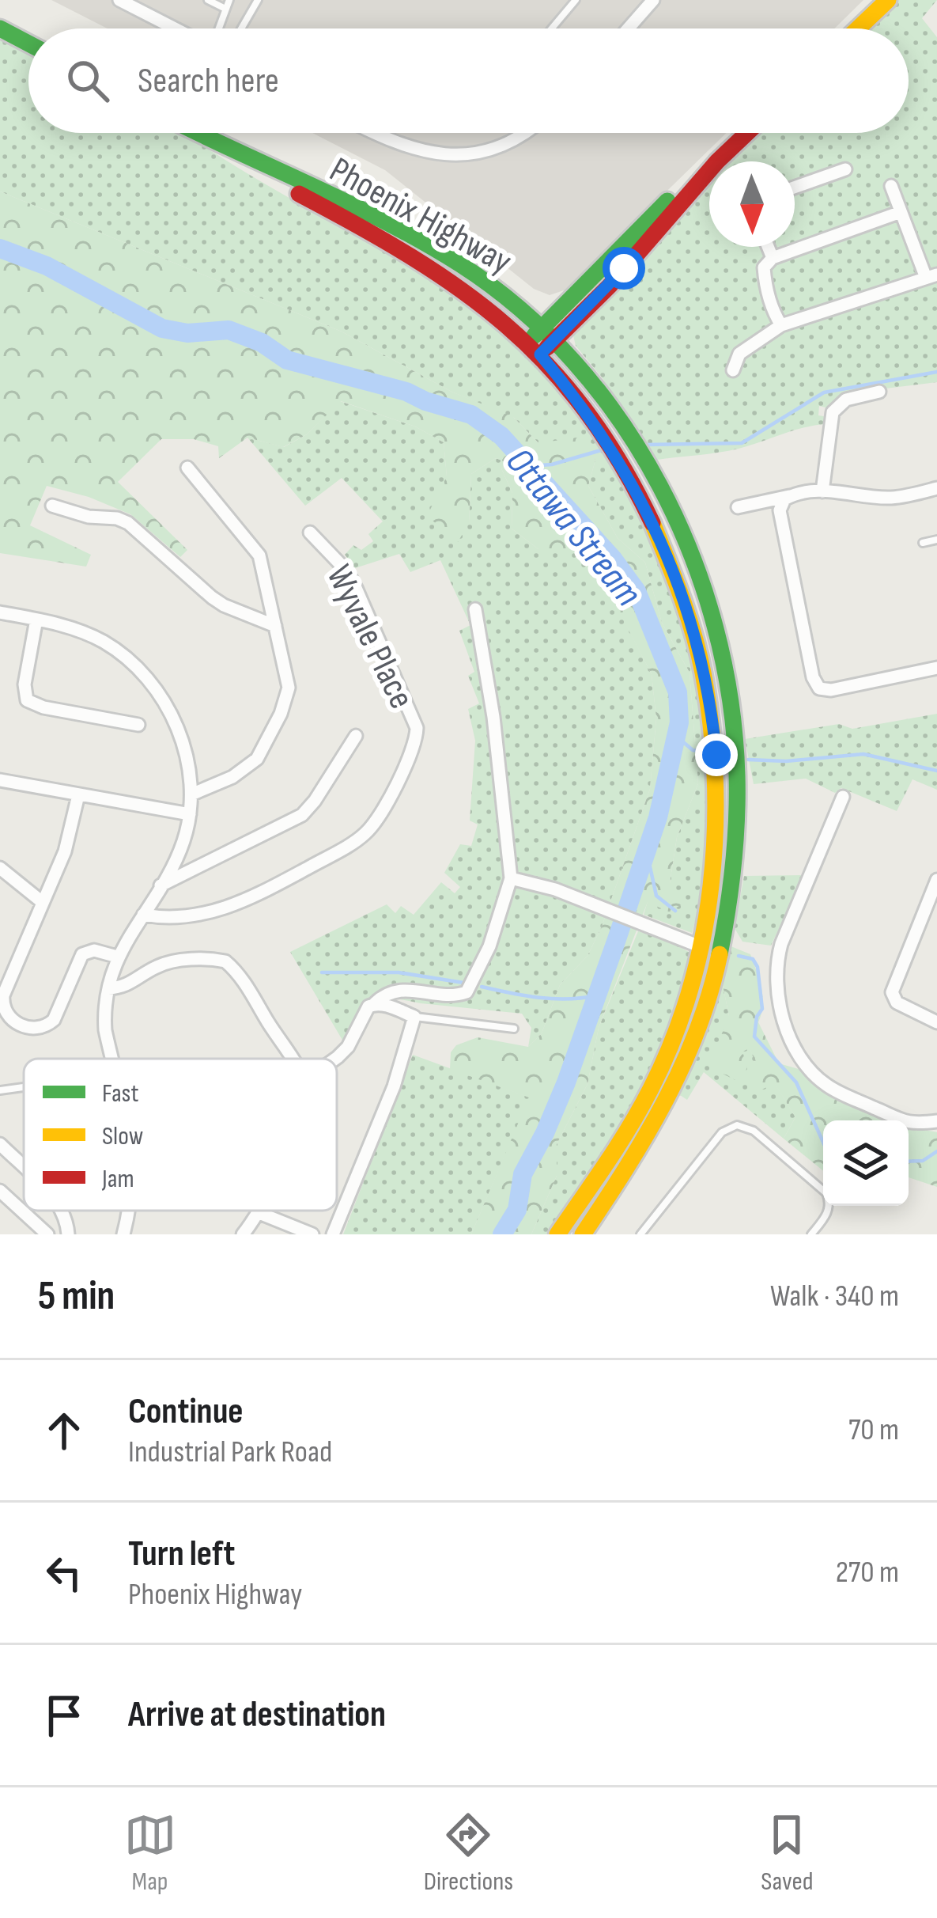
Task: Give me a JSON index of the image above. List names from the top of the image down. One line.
{"streets":{"main road":["Phoenix Highway"],"street":["Wyvale Place"]},"water":["Ottawa Stream"],"legend":["Fast","Slow","Jam"],"north":"bottom","page":{"search":"Search here","heading":["5 min","Walk · 340 m"],"list":[["Continue","Industrial Park Road","70 m"],["Turn left","Phoenix Highway","270 m"],"Arrive at destination"],"nav":["Map","Directions","Saved"]}}
